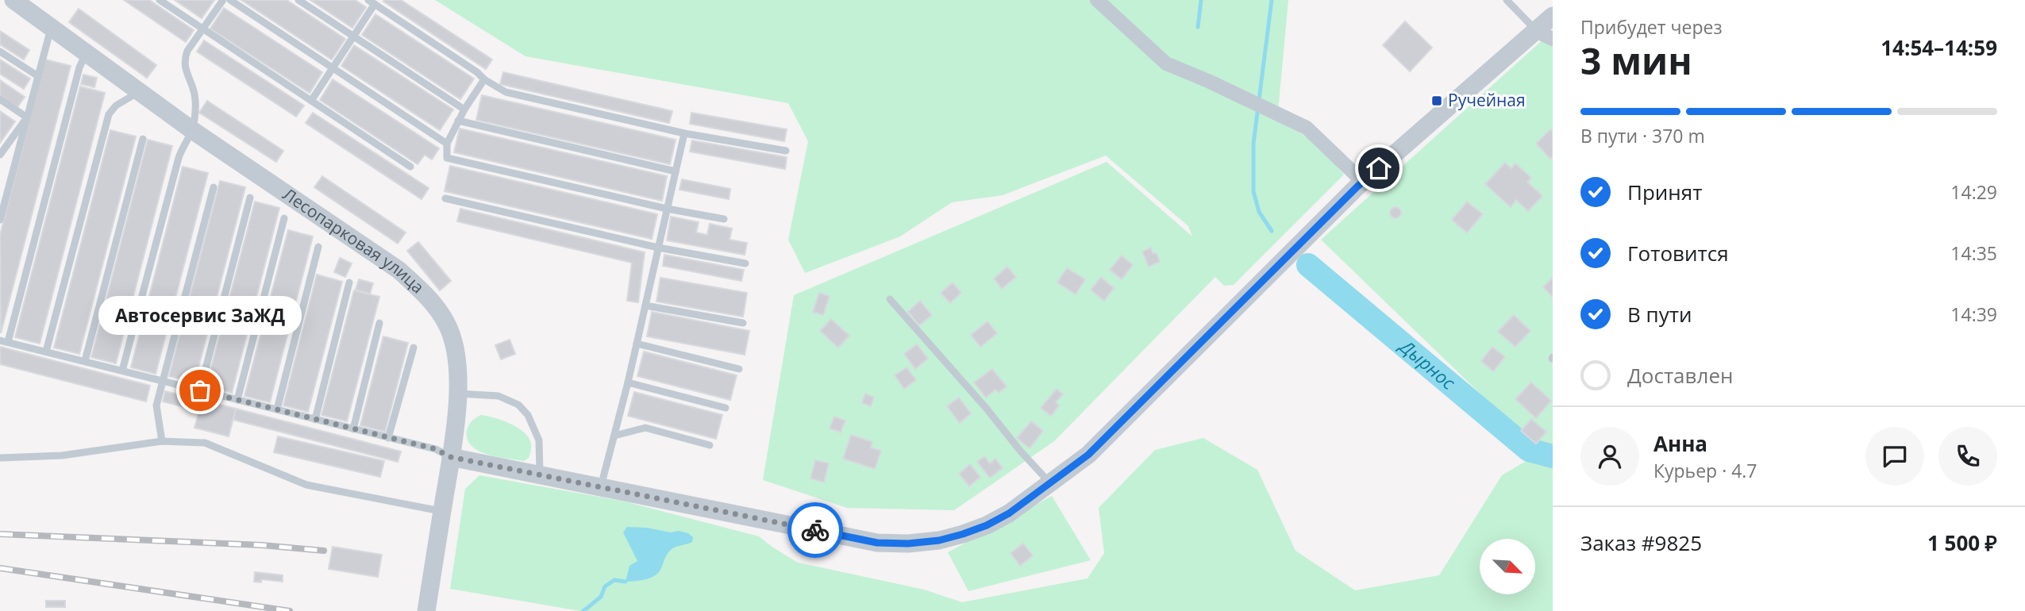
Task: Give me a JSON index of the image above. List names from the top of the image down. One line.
{"streets":{"street":["Лесопарковая улица"]},"water":["Дырнос"],"places":{"transit":["Ручейная"],"other":["Автосервис ЗаЖД"]},"north":"bottom right","page":{"heading":["3 мин","Прибудет через","14:54–14:59"],"panel":["Анна","Курьер · 4.7","Заказ #9825","1 500 ₽"],"bar":"В пути · 370 m","list":[["Принят","14:29"],["Готовится","14:35"],["В пути","14:39"],"Доставлен"],"bubble":"Автосервис ЗаЖД"}}
